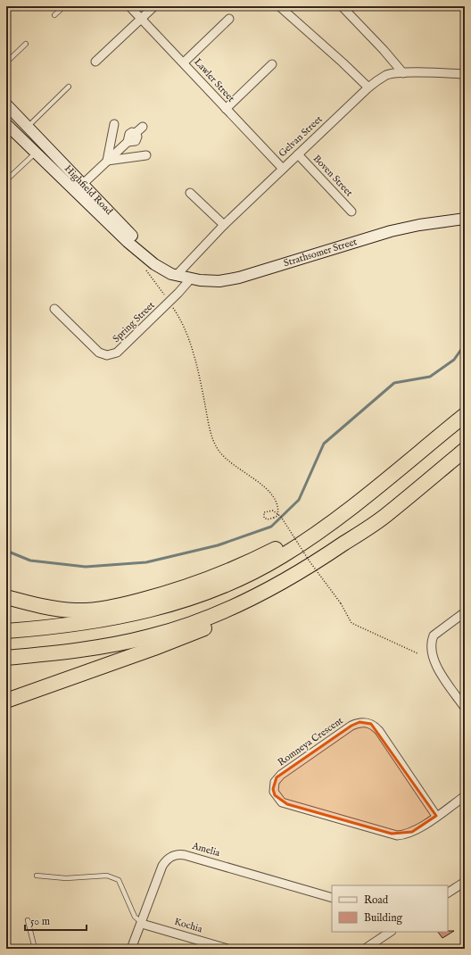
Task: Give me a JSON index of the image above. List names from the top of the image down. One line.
{"streets":{"street":["Lawler Street","Gelvan Street","Boven Street","Highfield Road","Strathsomer Street","Spring Street","Romneya Crescent","Amelia","Kochia"]},"crossings":[["Lawler Street","Gelvan Street"],["Gelvan Street","Boven Street"],["Gelvan Street","Highfield Road"],["Gelvan Street","Strathsomer Street"],["Highfield Road","Strathsomer Street"],["Strathsomer Street","Spring Street"],["Amelia","Kochia"]],"legend":["Road","Building"],"scale_bar":"50 m"}
